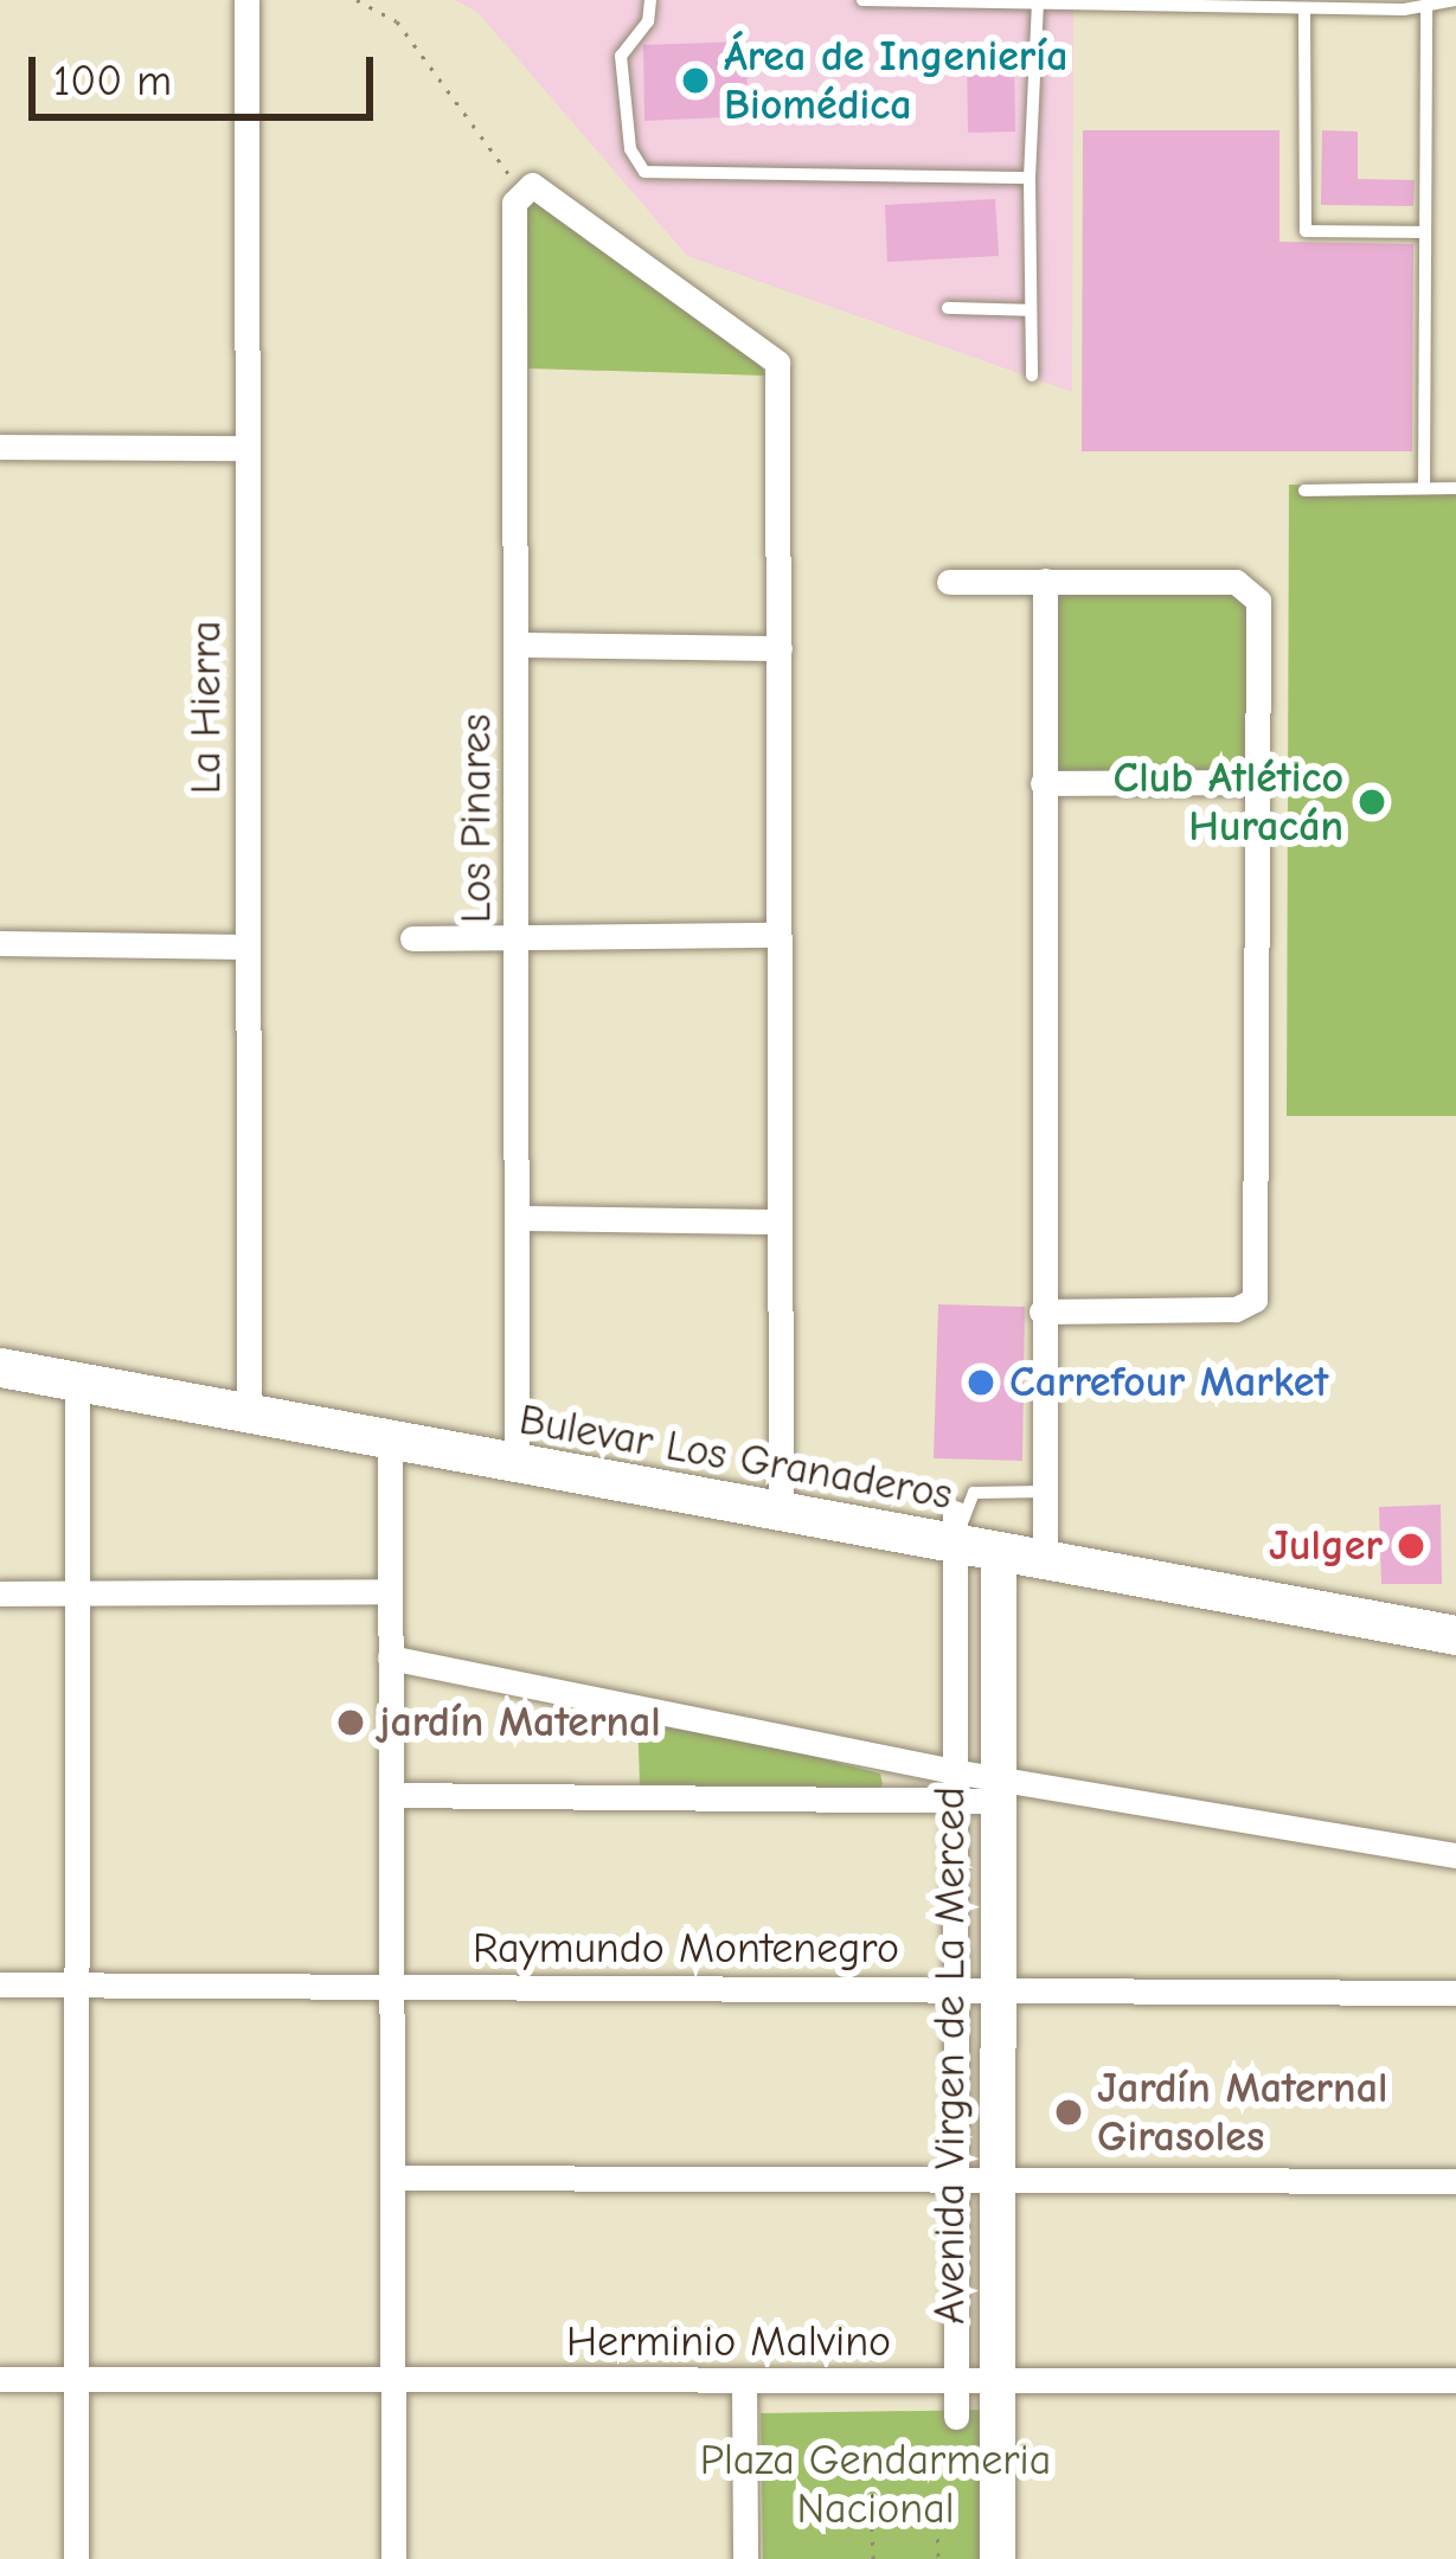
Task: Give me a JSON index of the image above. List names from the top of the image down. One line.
{"streets":{"main road":["Bulevar Los Granaderos","Avenida Virgen de La Merced"],"street":["La Hierra","Los Pinares","Raymundo Montenegro","Herminio Malvino"]},"crossings":[["La Hierra","Bulevar Los Granaderos"],["Los Pinares","Bulevar Los Granaderos"],["Bulevar Los Granaderos","Avenida Virgen de La Merced"],["Raymundo Montenegro","Avenida Virgen de La Merced"],["Avenida Virgen de La Merced","Herminio Malvino"]],"parks":["Plaza Gendarmeria Nacional"],"places":["Área de Ingeniería Biomédica","Club Atlético Huracán","Carrefour Market","Julger","jardín Maternal","Jardín Maternal Girasoles"],"scale_bar":"100 m"}
